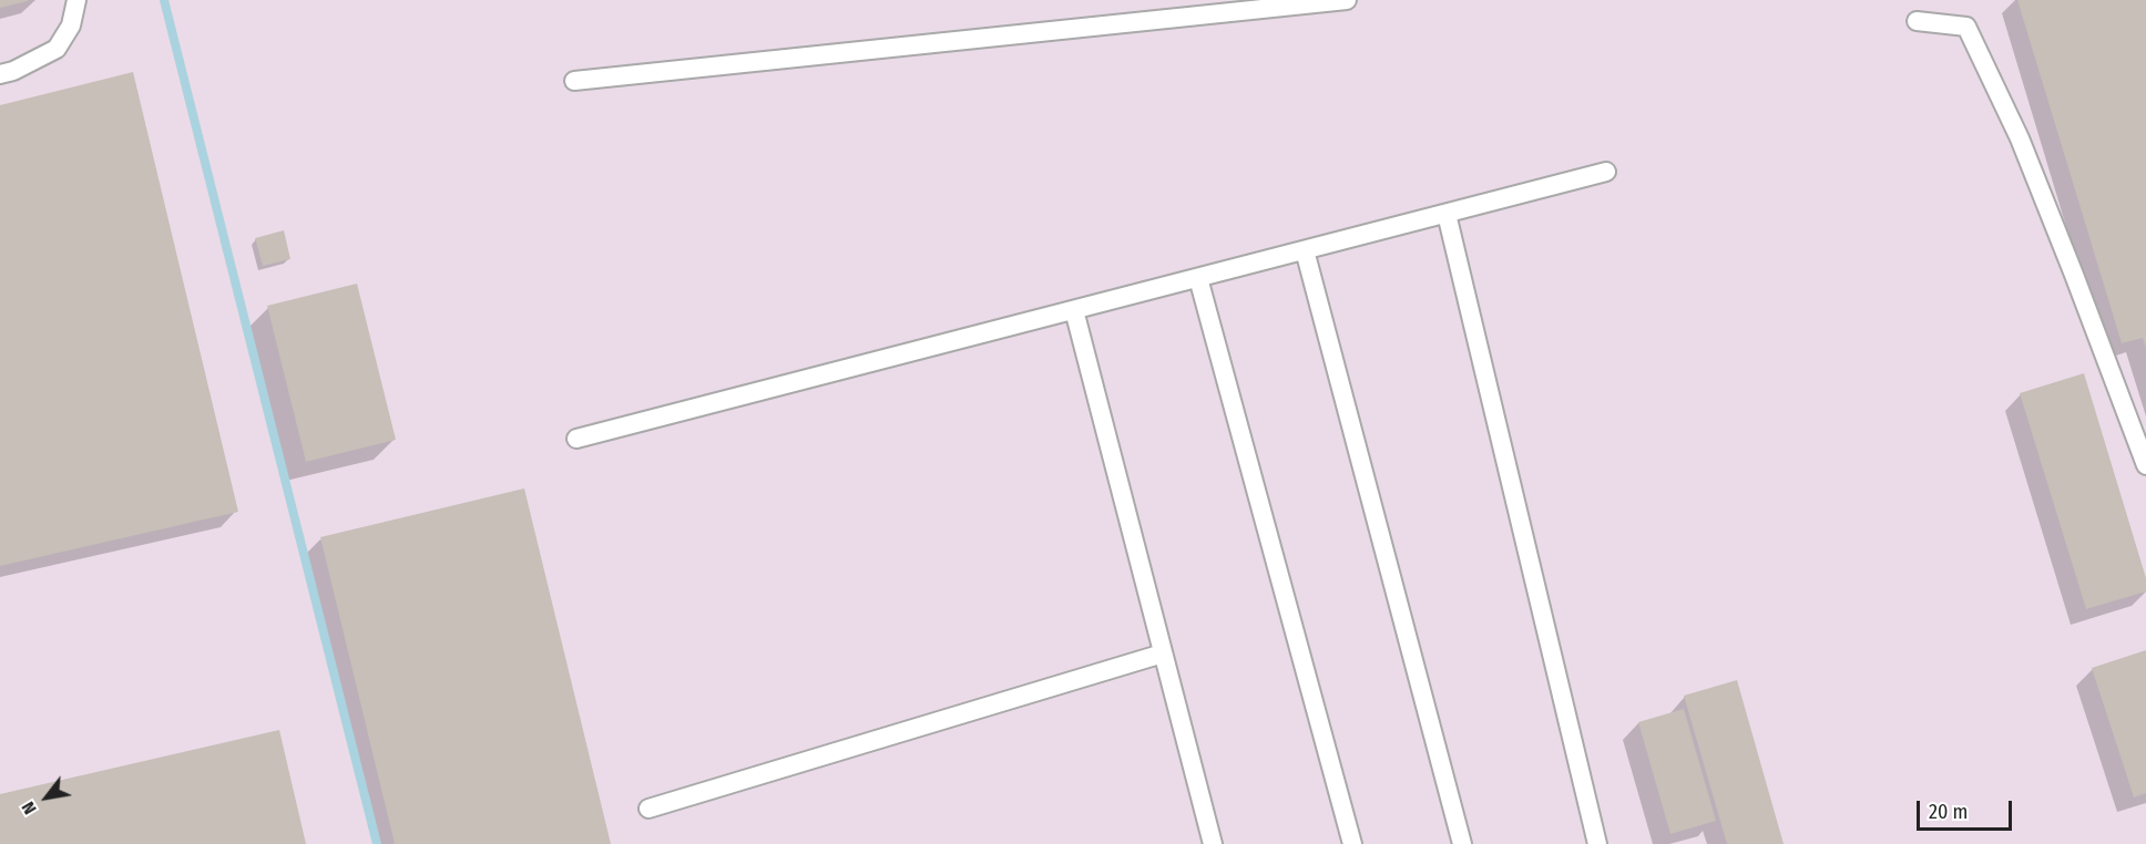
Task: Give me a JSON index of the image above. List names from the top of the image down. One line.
{"scale_bar":"20 m","north":"bottom left"}
